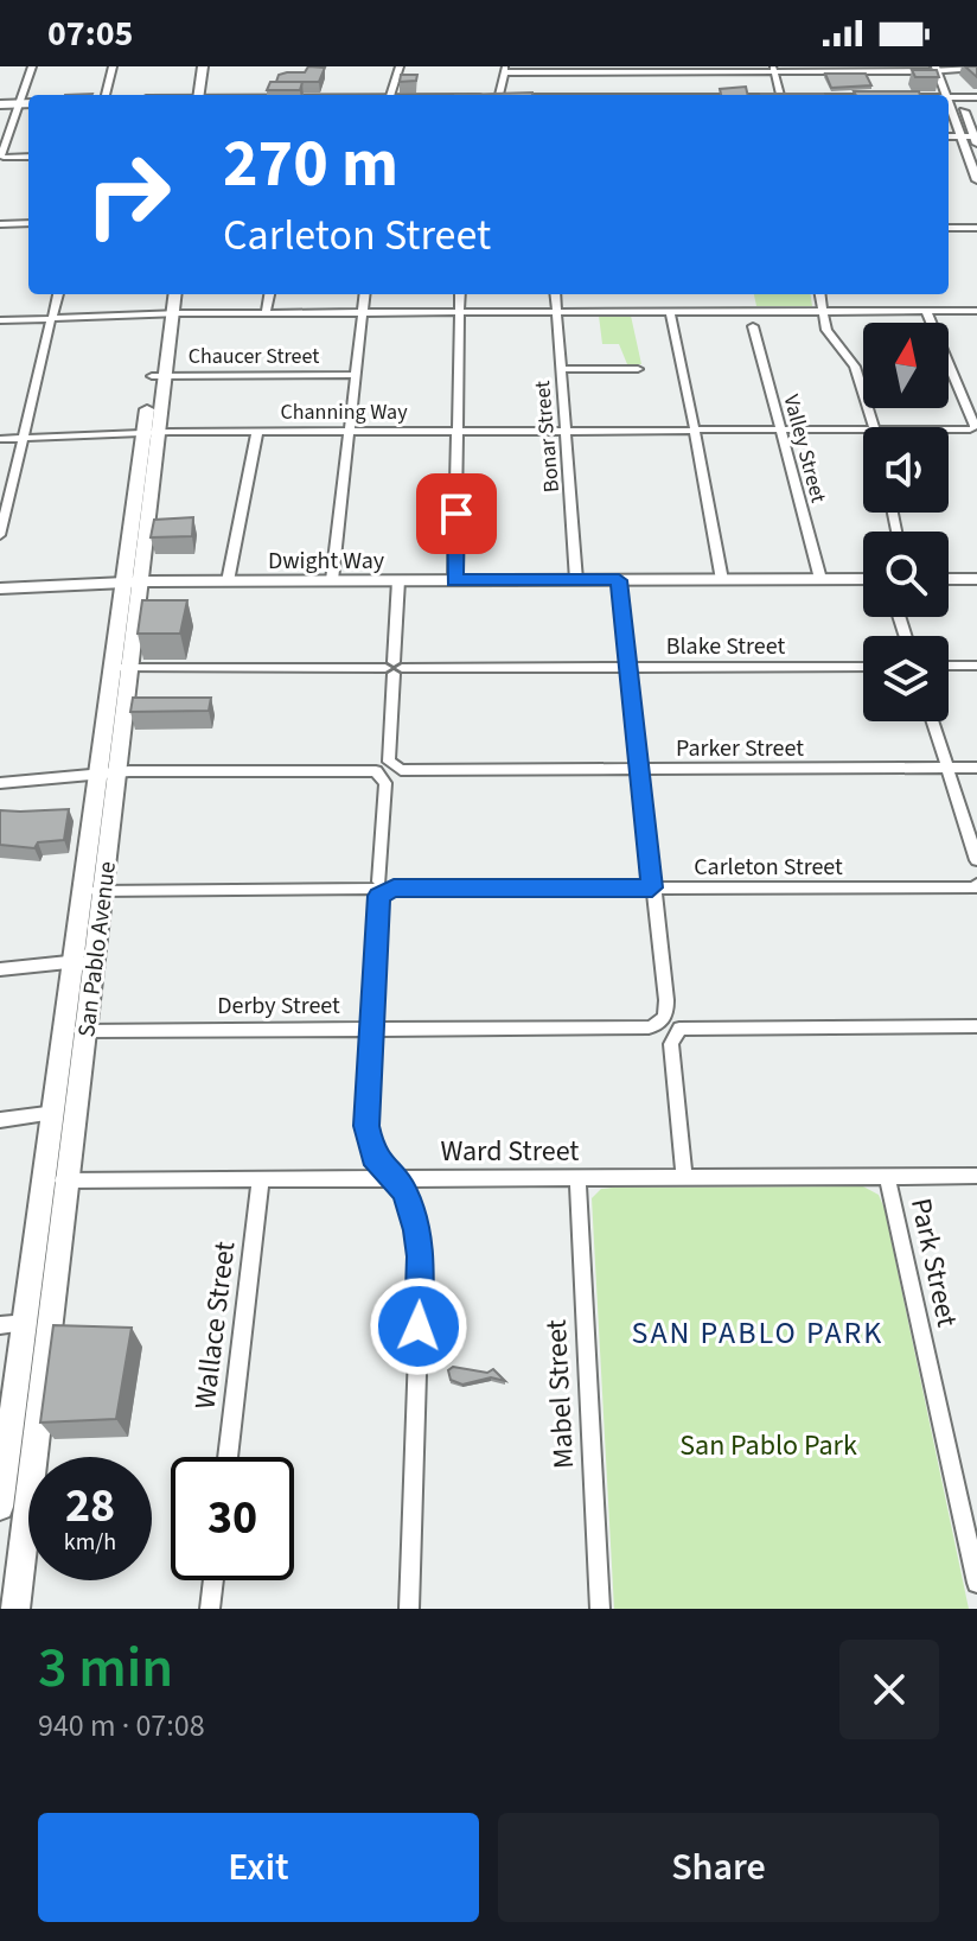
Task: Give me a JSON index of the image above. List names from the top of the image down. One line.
{"streets":{"main road":["San Pablo Avenue"],"street":["Chaucer Street","Channing Way","Bonar Street","Valley Street","Dwight Way","Blake Street","Parker Street","Carleton Street","Derby Street","Ward Street","Park Street","Wallace Street","Mabel Street"]},"crossings":[["Chaucer Street","San Pablo Avenue"],["Channing Way","Bonar Street"],["Channing Way","Valley Street"],["Channing Way","San Pablo Avenue"],["Bonar Street","Dwight Way"],["Valley Street","Dwight Way"],["Dwight Way","San Pablo Avenue"],["Blake Street","San Pablo Avenue"],["Parker Street","San Pablo Avenue"],["Carleton Street","San Pablo Avenue"],["San Pablo Avenue","Derby Street"],["San Pablo Avenue","Ward Street"],["Ward Street","Park Street"],["Ward Street","Wallace Street"],["Ward Street","Mabel Street"]],"districts":["SAN PABLO PARK"],"parks":["San Pablo Park"],"north":"top","page":{"status":"07:05","turn":["270 m","Carleton Street"],"speed":"28 km/h","limit":"30","heading":["3 min","940 m · 07:08"],"buttons":["Exit","Share"]}}
